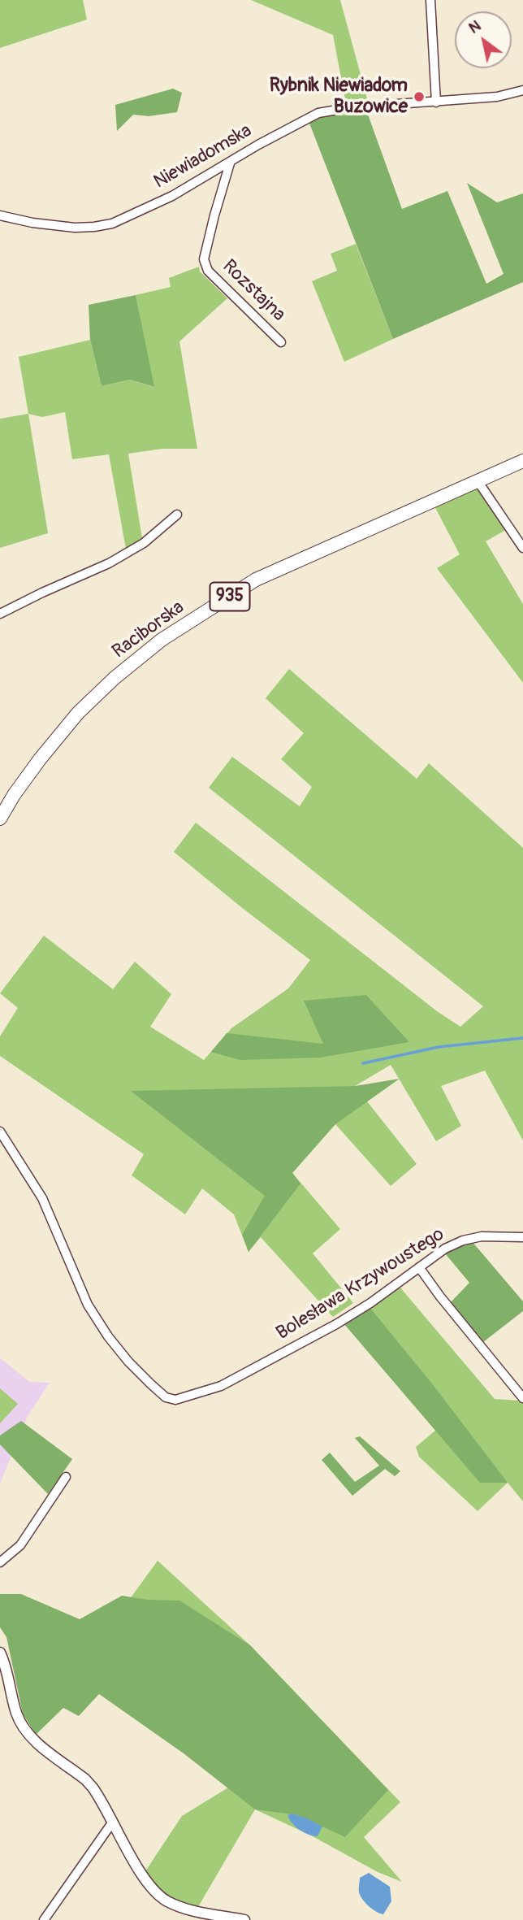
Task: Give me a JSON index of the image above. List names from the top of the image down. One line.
{"streets":{"main road":["935","Raciborska"],"street":["Niewiadomska","Rozstajna","Bolesława Krzywoustego"]},"crossings":[["Niewiadomska","Rozstajna"]],"places":["Rybnik Niewiadom Buzowice"],"north":"top left"}
